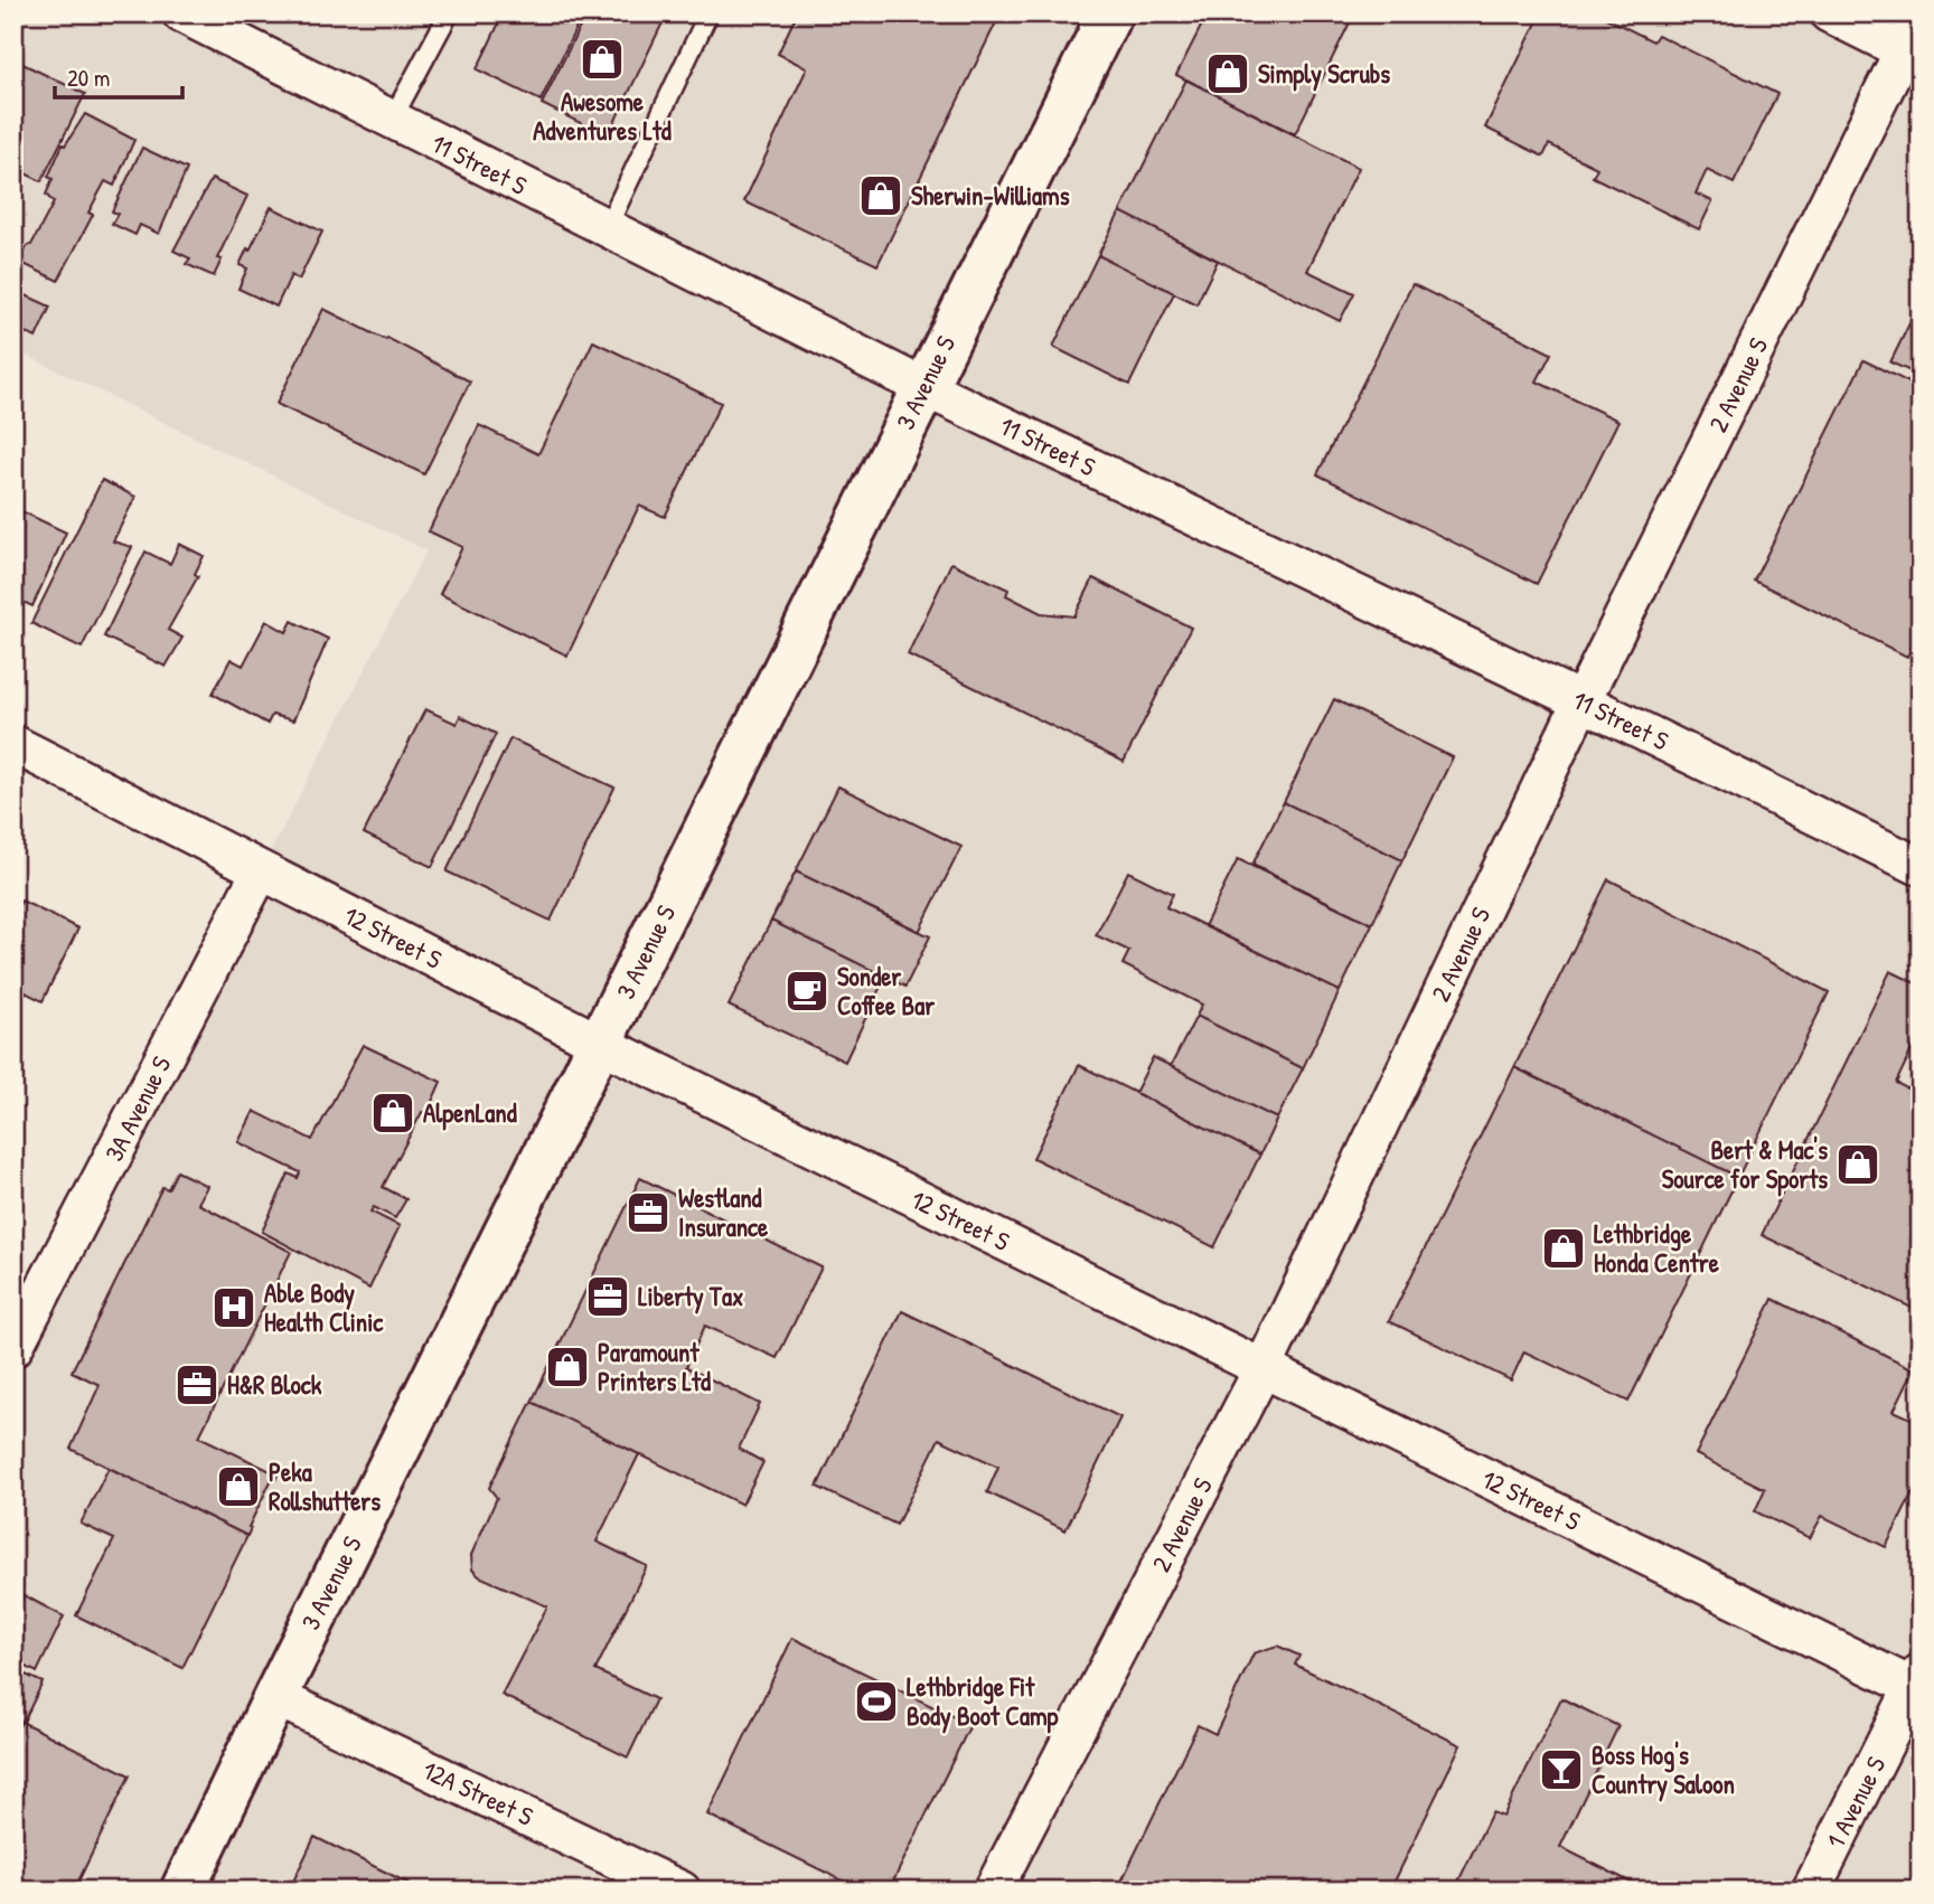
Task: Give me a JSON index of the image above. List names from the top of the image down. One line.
{"streets":{"main road":["3 Avenue S"],"street":["11 Street S","2 Avenue S","12 Street S","3A Avenue S","12A Street S","1 Avenue S"]},"crossings":[["11 Street S","3 Avenue S"],["11 Street S","2 Avenue S"],["3 Avenue S","12 Street S"],["3 Avenue S","12A Street S"],["2 Avenue S","12 Street S"],["12 Street S","3A Avenue S"],["12 Street S","1 Avenue S"]],"places":{"shop":["Awesome Adventures Ltd","Simply Scrubs","Sherwin-Williams","AlpenLand","Bert & Mac's Source for Sports","Lethbridge Honda Centre","Paramount Printers Ltd","Peka Rollshutters"],"cafe":["Sonder Coffee Bar"],"office":["Westland Insurance","Liberty Tax","H&R Block"],"hospital":["Able Body Health Clinic"],"sports":["Lethbridge Fit Body Boot Camp"],"bar":["Boss Hog's Country Saloon"]},"scale_bar":"20 m"}
